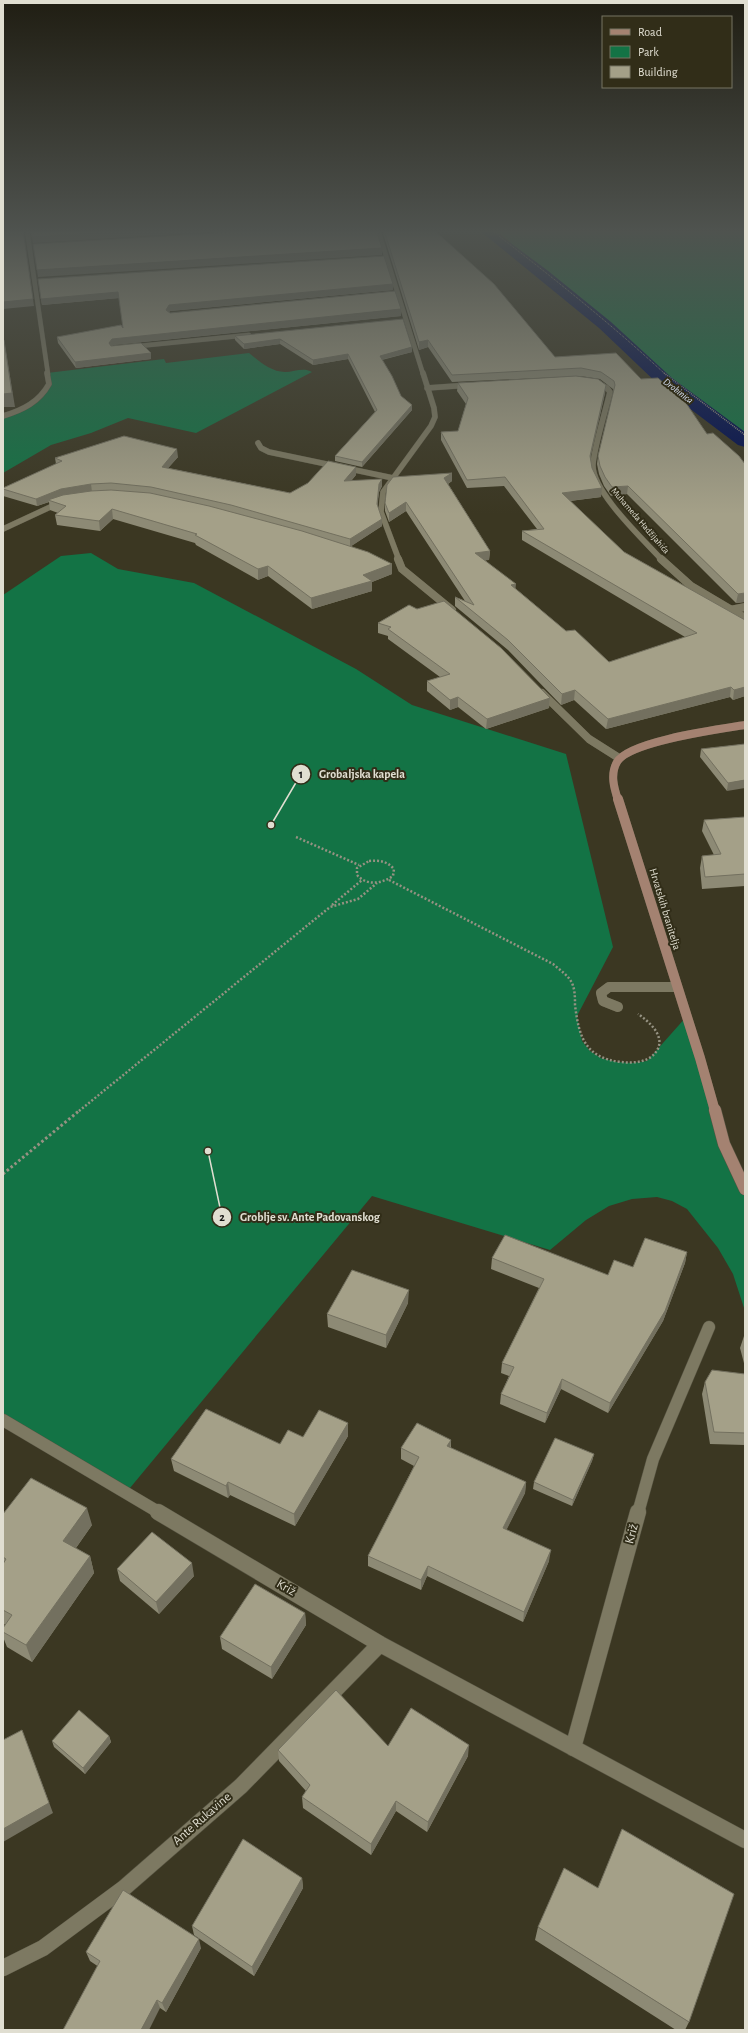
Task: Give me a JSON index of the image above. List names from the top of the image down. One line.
{"streets":{"street":["Muhameda Hadžijahića","Hrvatskih branitelja","Križ","Ante Rukavine"]},"crossings":[["Križ","Ante Rukavine"]],"water":["Drobinica"],"places":["Grobaljska kapela","Groblje sv. Ante Padovanskog"],"legend":["Road","Park","Building"]}
